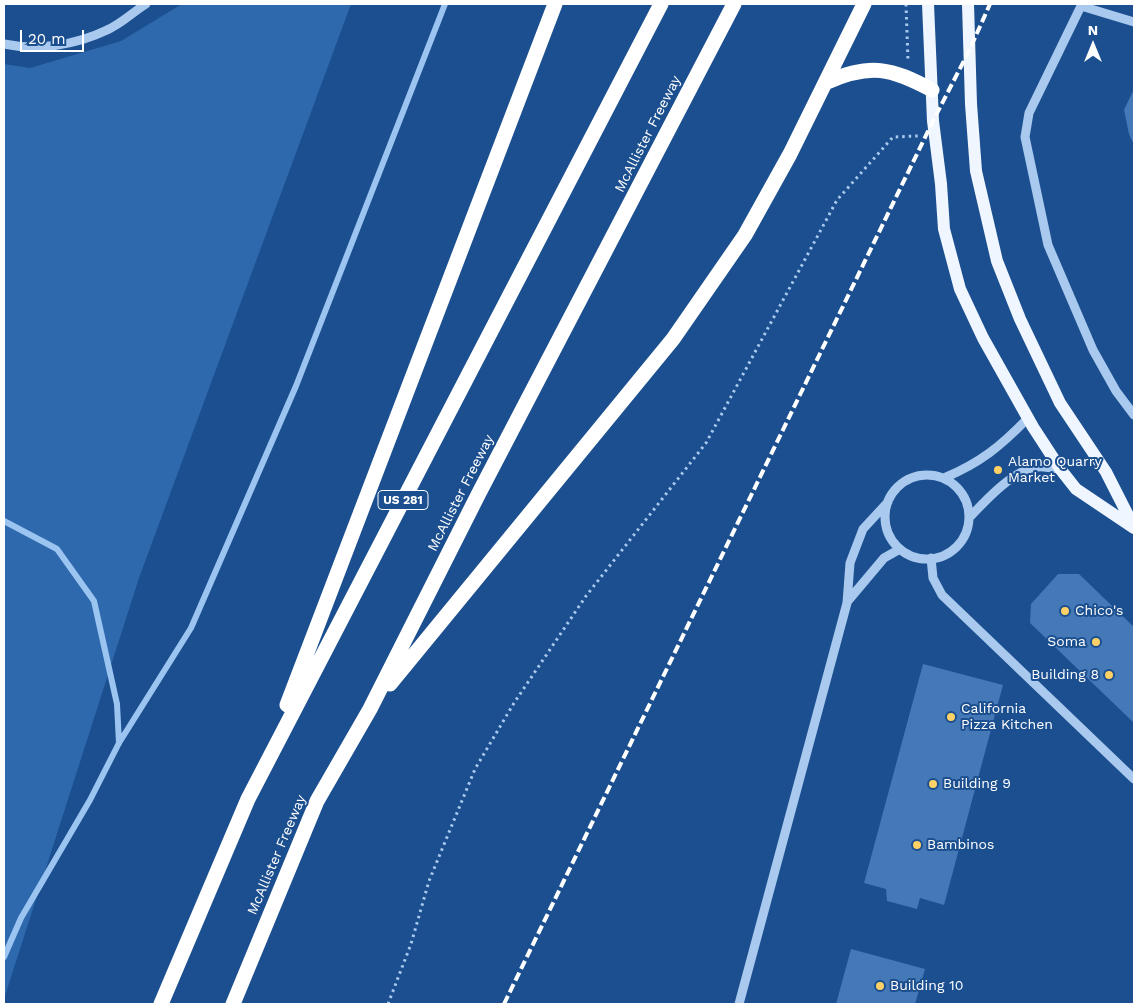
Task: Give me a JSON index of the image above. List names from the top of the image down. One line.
{"streets":{"highway":["McAllister Freeway","US 281"]},"places":["Alamo Quarry Market","Chico's","Soma","Building 8","California Pizza Kitchen","Building 9","Bambinos","Building 10"],"scale_bar":"20 m","north":"top"}
